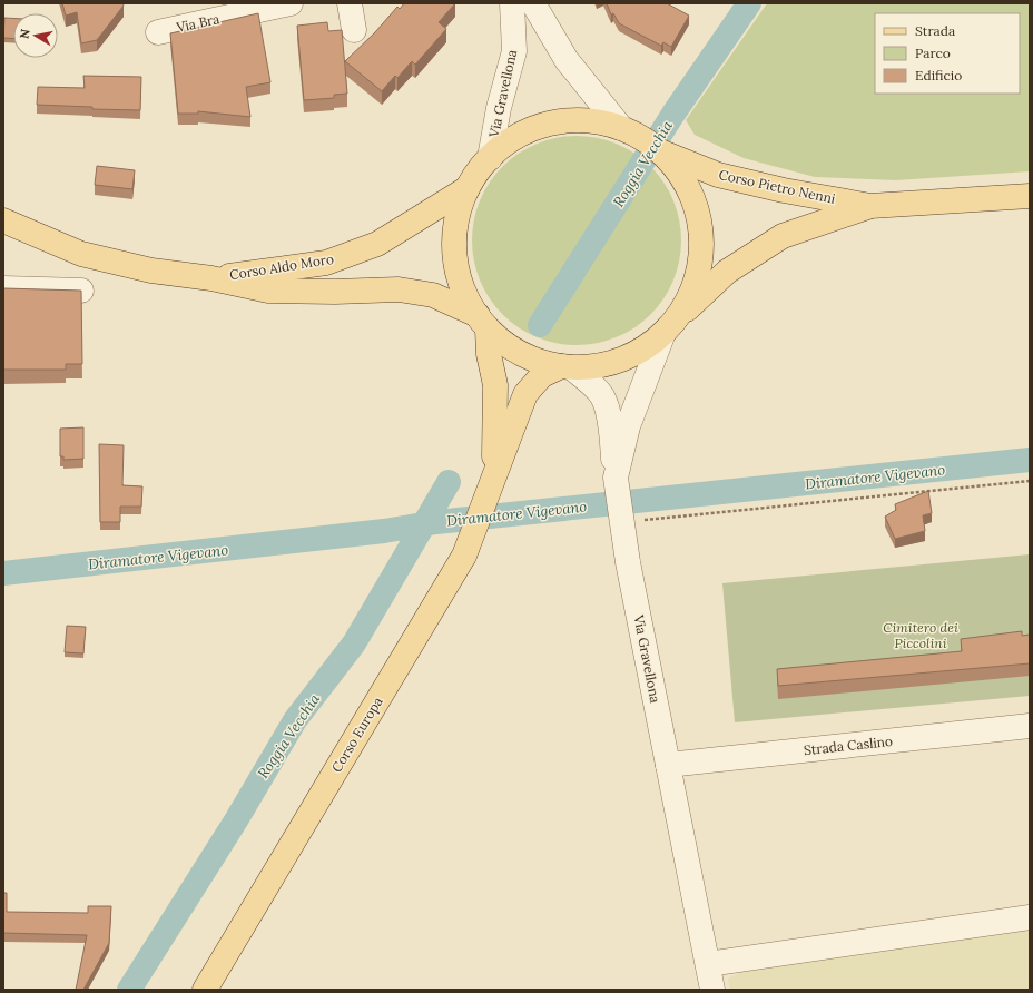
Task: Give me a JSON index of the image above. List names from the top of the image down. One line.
{"streets":{"main road":["Corso Pietro Nenni","Corso Aldo Moro","Corso Europa"],"street":["Via Bra","Via Gravellona","Strada Caslino"]},"crossings":[["Via Gravellona","Corso Pietro Nenni"],["Via Gravellona","Strada Caslino"],["Corso Pietro Nenni","Corso Aldo Moro"],["Corso Pietro Nenni","Corso Europa"]],"water":["Roggia Vecchia","Diramatore Vigevano"],"parks":["Cimitero dei Piccolini"],"legend":["Strada","Parco","Edificio"],"north":"left"}
